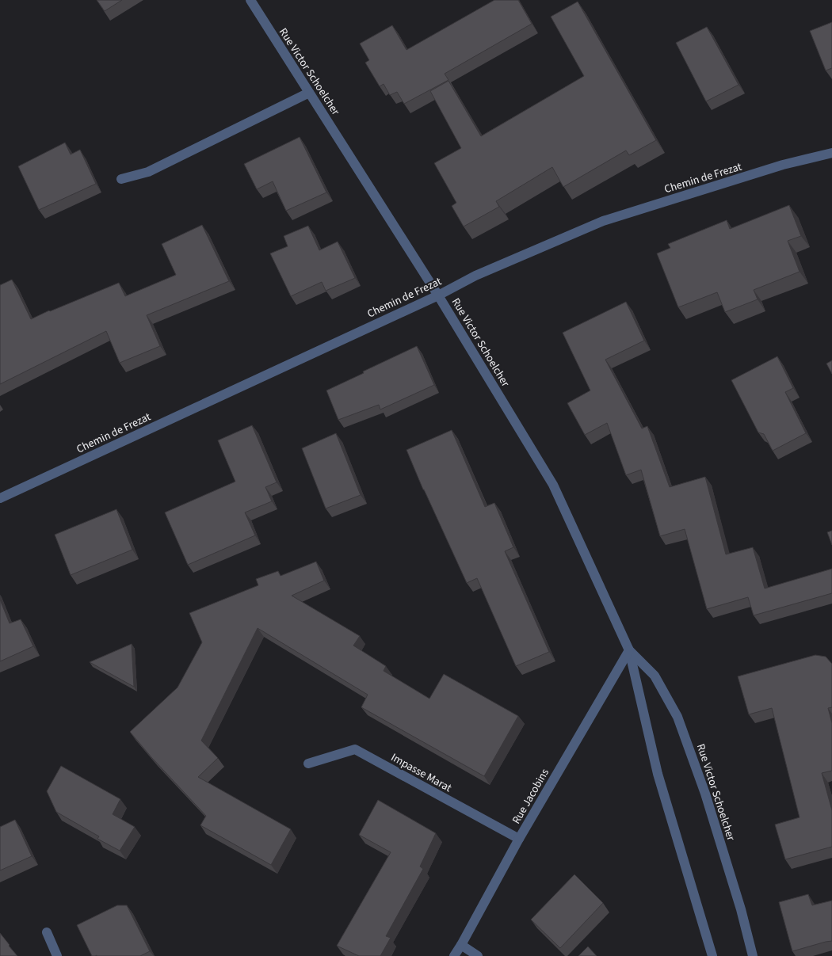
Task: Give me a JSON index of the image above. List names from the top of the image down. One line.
{"streets":{"street":["Rue Victor Schoelcher","Chemin de Frezat","Impasse Marat","Rue Jacobins"]},"crossings":[["Rue Victor Schoelcher","Chemin de Frezat"],["Rue Victor Schoelcher","Rue Jacobins"],["Impasse Marat","Rue Jacobins"]]}
